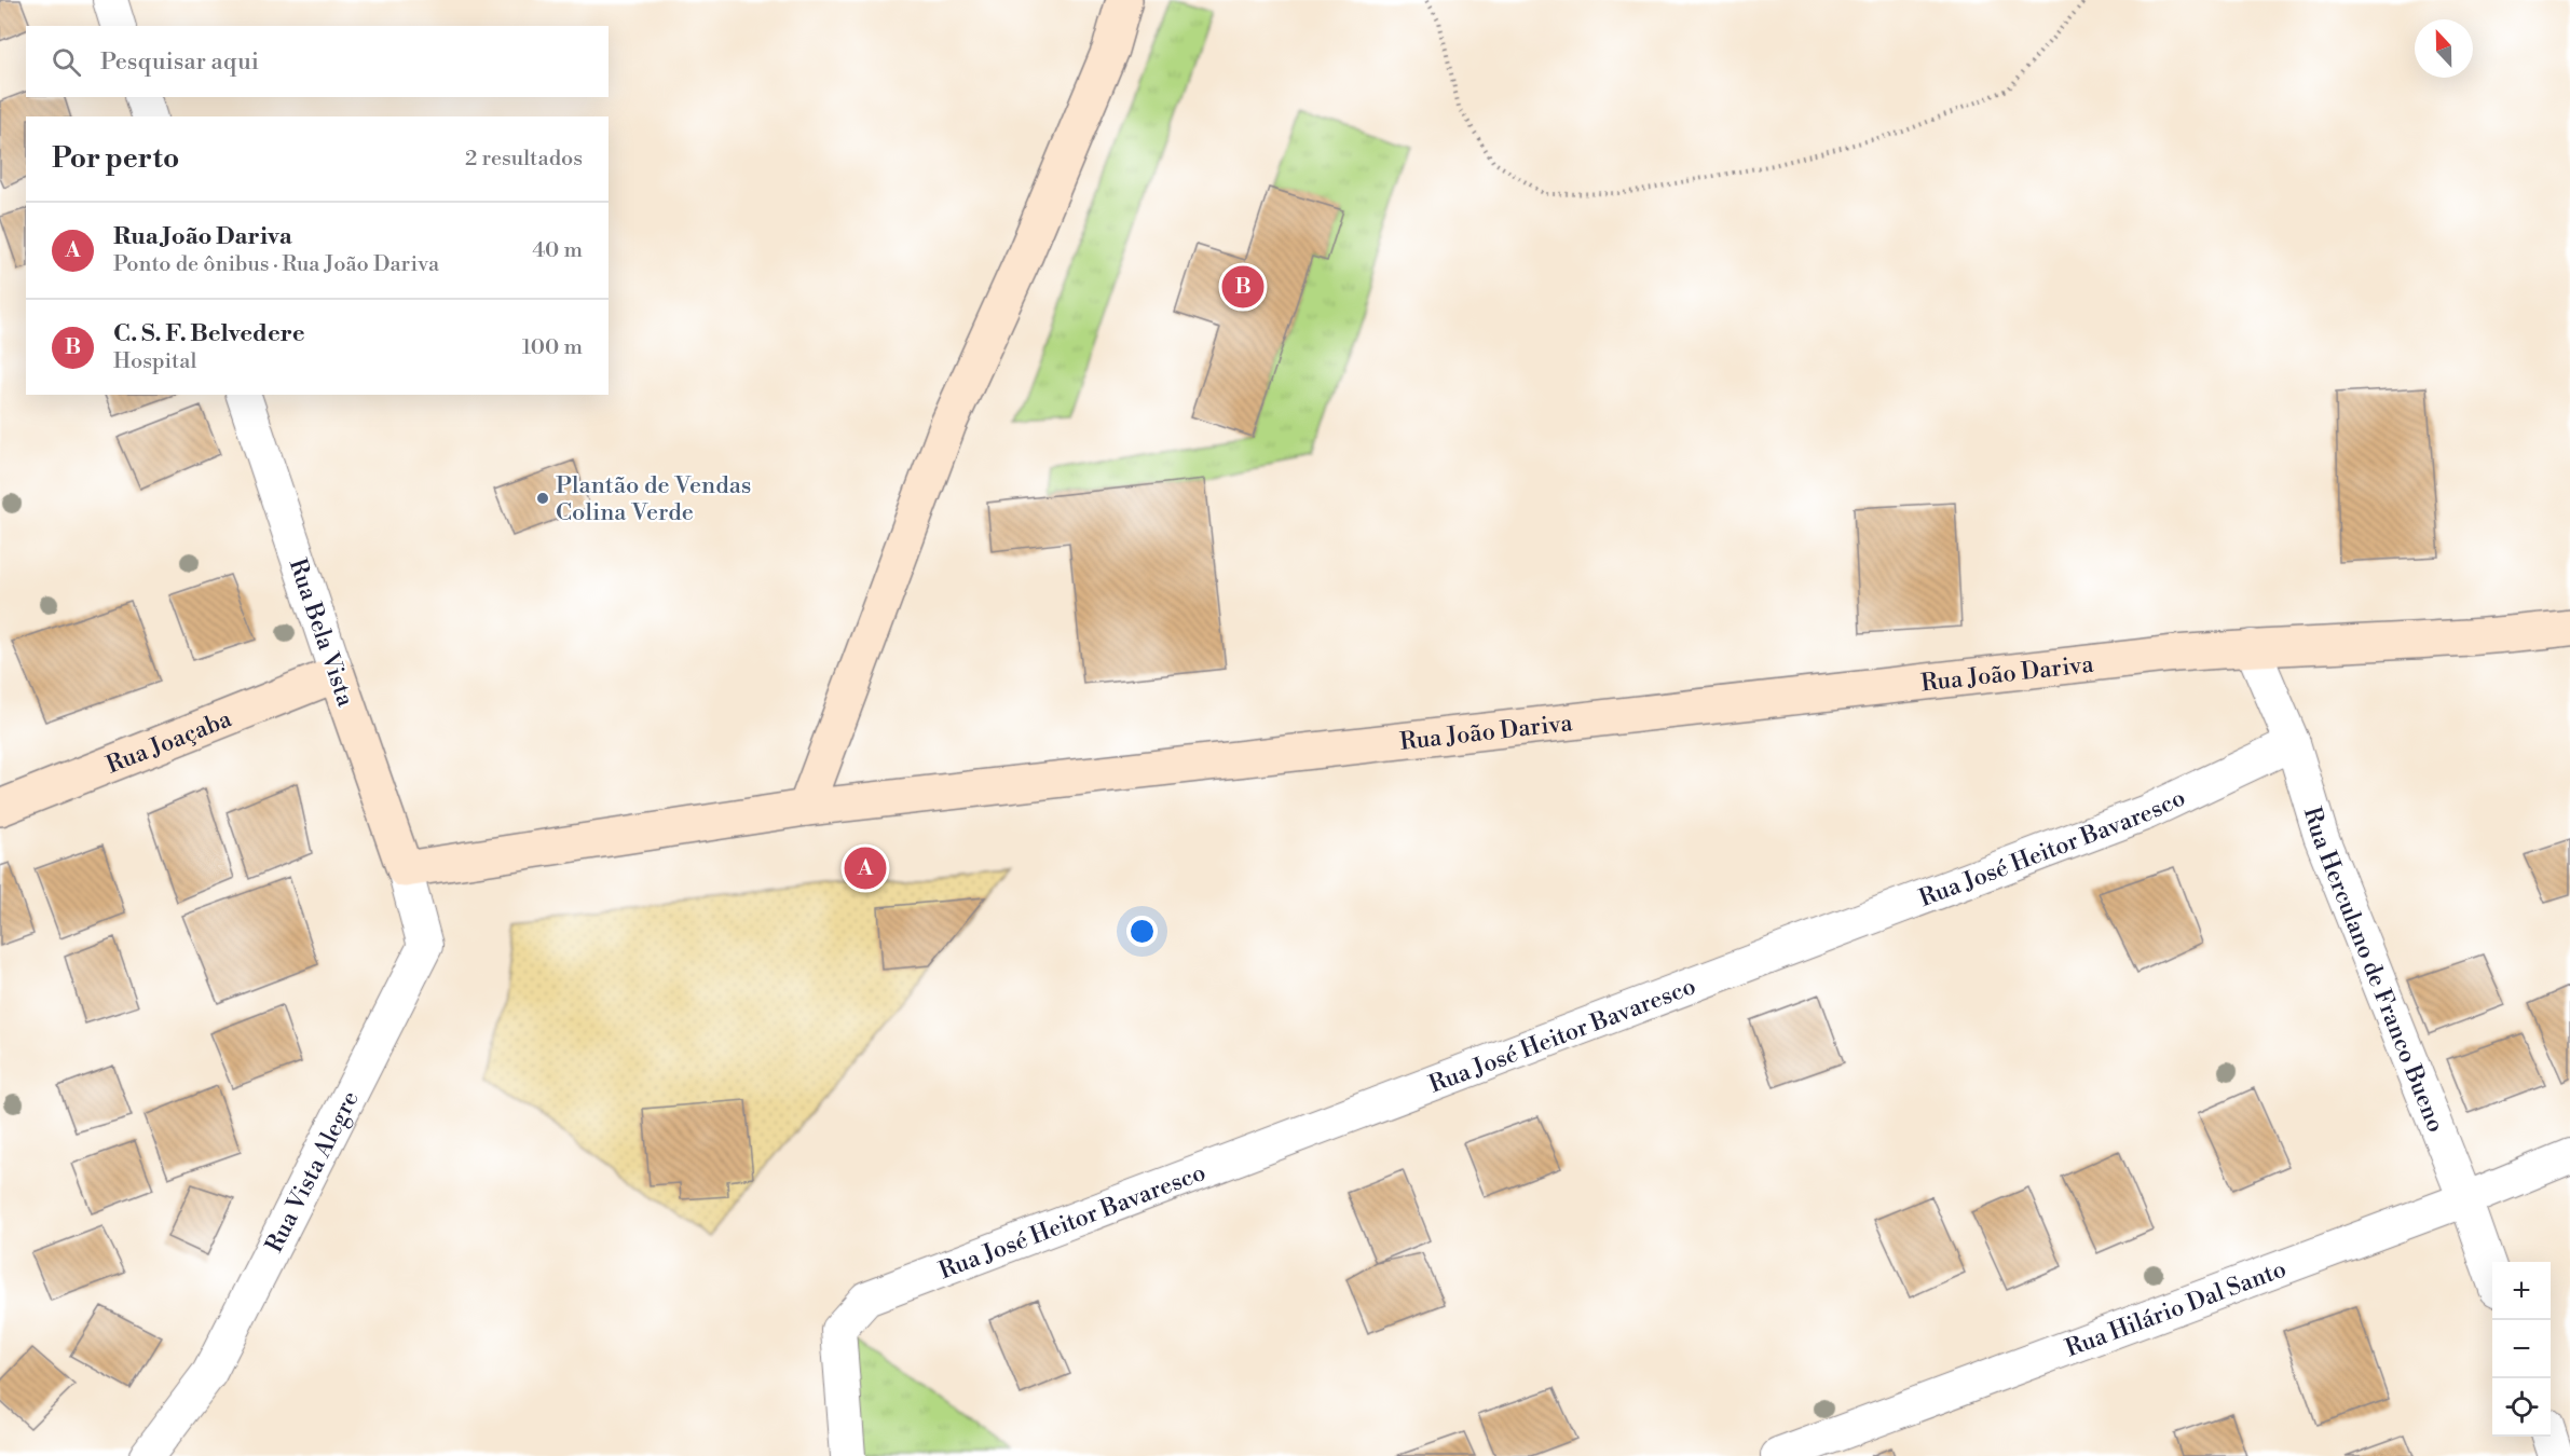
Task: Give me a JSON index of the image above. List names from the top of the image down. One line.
{"streets":{"street":["Rua Bela Vista","Rua João Dariva","Rua Joaçaba","Rua José Heitor Bavaresco","Rua Herculano de Franco Bueno","Rua Vista Alegre","Rua Hilário Dal Santo"]},"crossings":[["Rua Bela Vista","Rua João Dariva"],["Rua Bela Vista","Rua Joaçaba"],["Rua Bela Vista","Rua Vista Alegre"],["Rua João Dariva","Rua Herculano de Franco Bueno"],["Rua João Dariva","Rua Vista Alegre"],["Rua José Heitor Bavaresco","Rua Herculano de Franco Bueno"],["Rua Herculano de Franco Bueno","Rua Hilário Dal Santo"]],"places":["Plantão de Vendas Colina Verde"],"north":"top","page":{"search":"Pesquisar aqui","heading":["Por perto","2 resultados"],"list":[{"mark":"A","name":"Rua João Dariva","note":"Ponto de ônibus · Rua João Dariva","value":"40 m"},{"mark":"B","name":"C. S. F. Belvedere","note":"Hospital","value":"100 m"}],"pins":["B","A"],"map_buttons":["+","−"]}}
